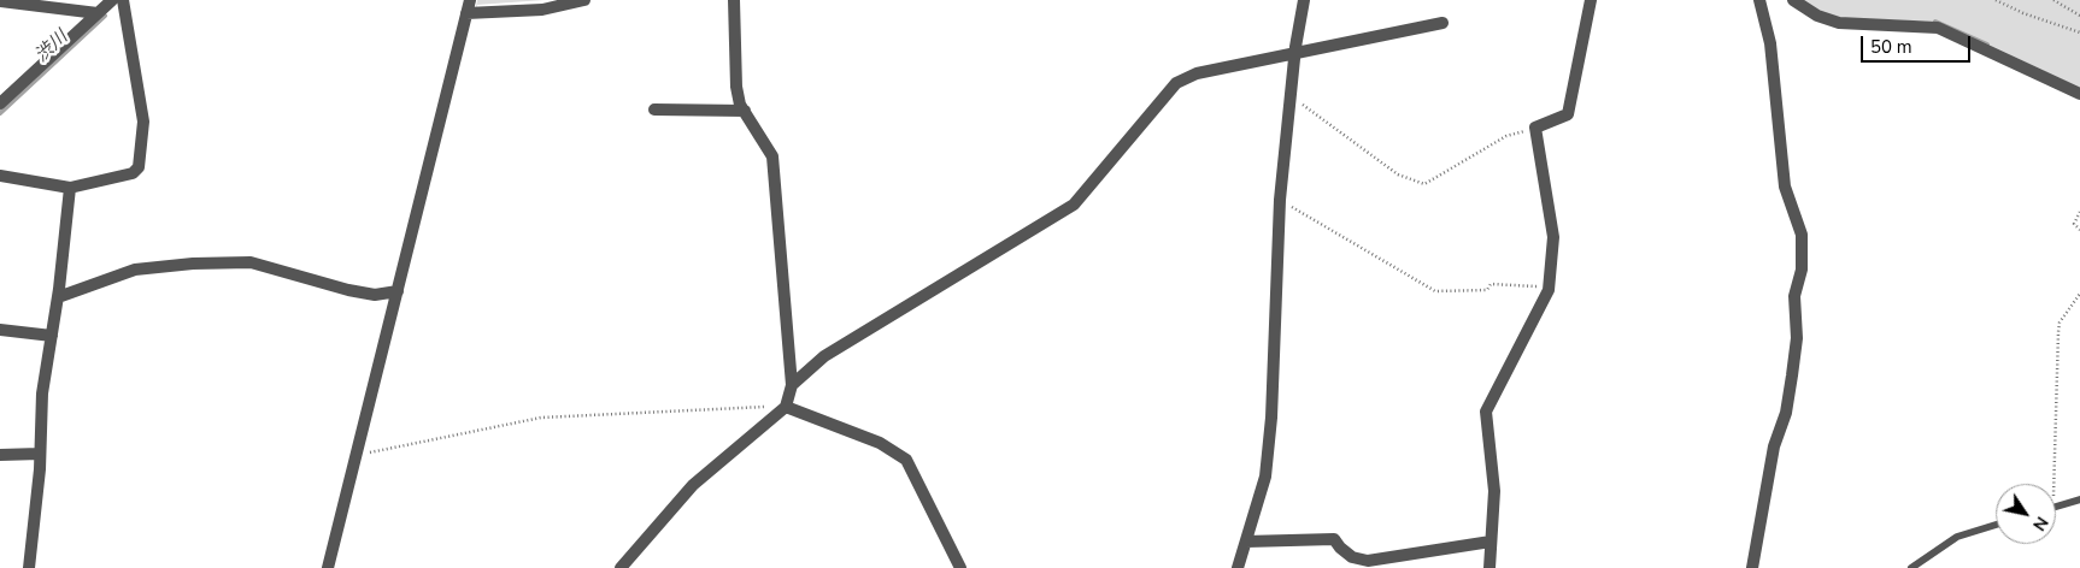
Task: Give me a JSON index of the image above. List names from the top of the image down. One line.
{"water":["渋川"],"scale_bar":"50 m","north":"bottom right"}
